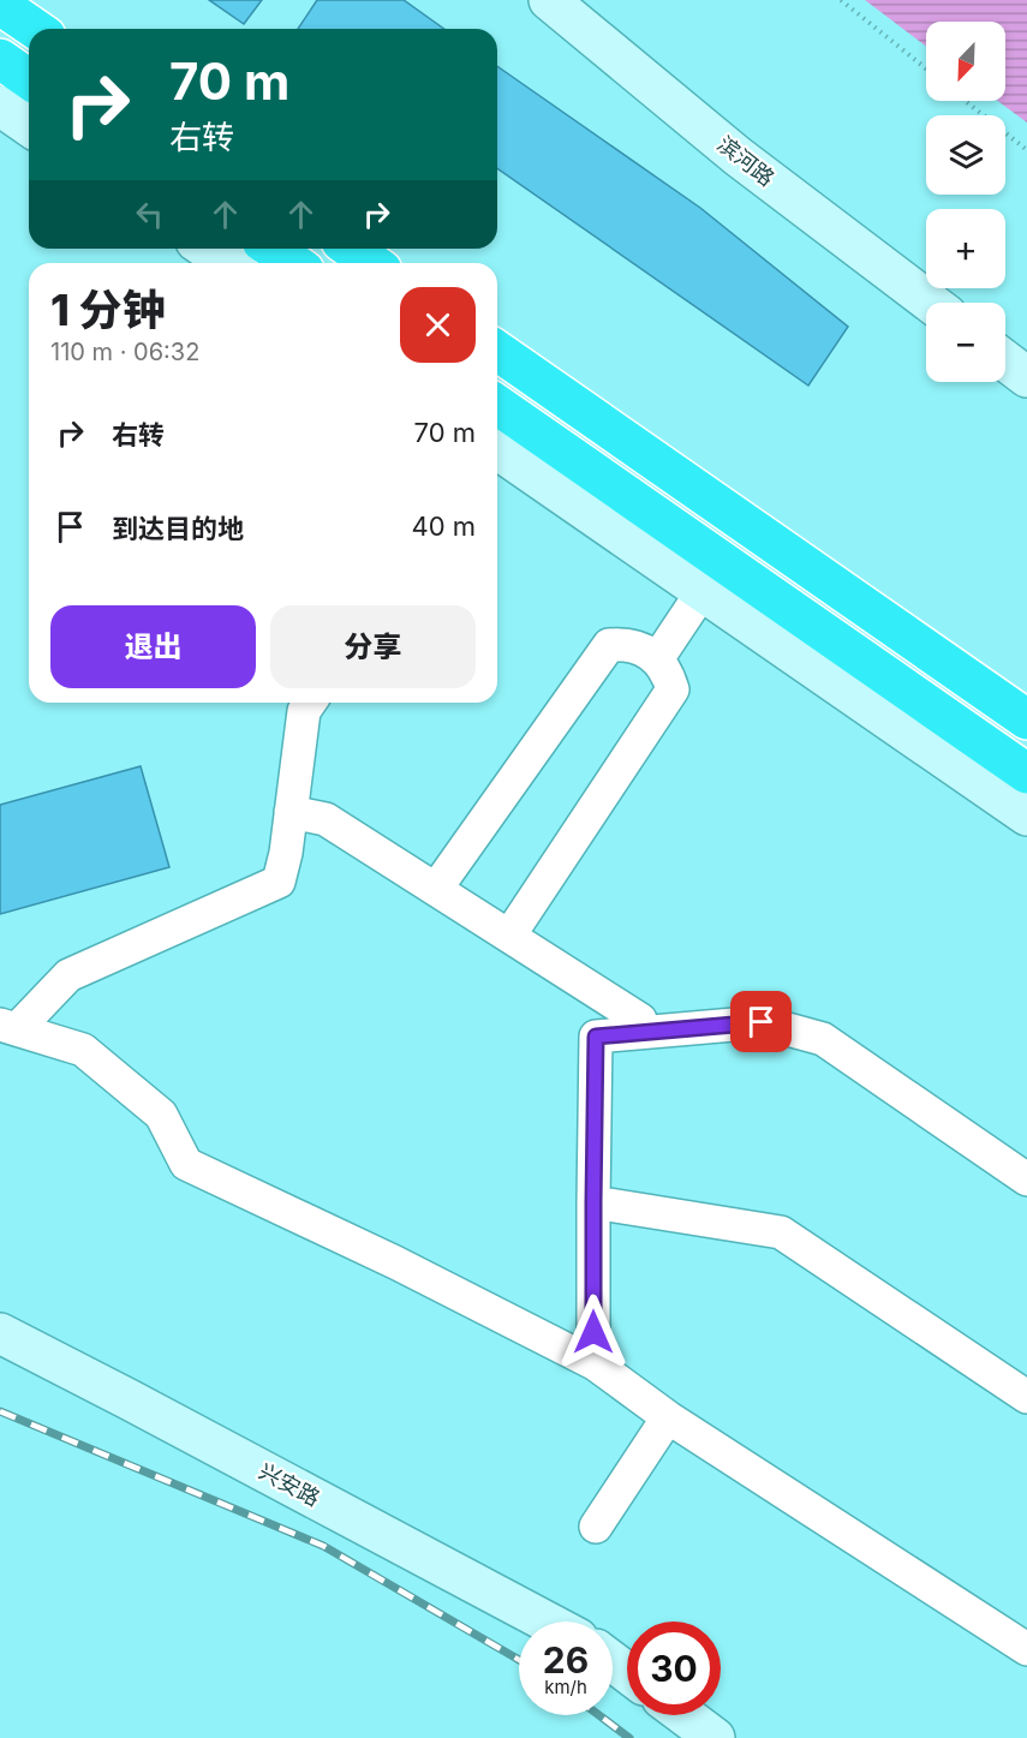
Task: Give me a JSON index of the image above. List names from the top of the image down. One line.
{"streets":{"street":["滨河路","兴安路"]},"north":"bottom left","page":{"map_buttons":["+","−"],"turn":["70 m","右转"],"heading":["1 分钟","110 m · 06:32"],"list":[{"name":"右转","value":"70 m"},{"name":"到达目的地","value":"40 m"}],"buttons":["退出","分享"],"speed":"26 km/h","limit":"30"}}
